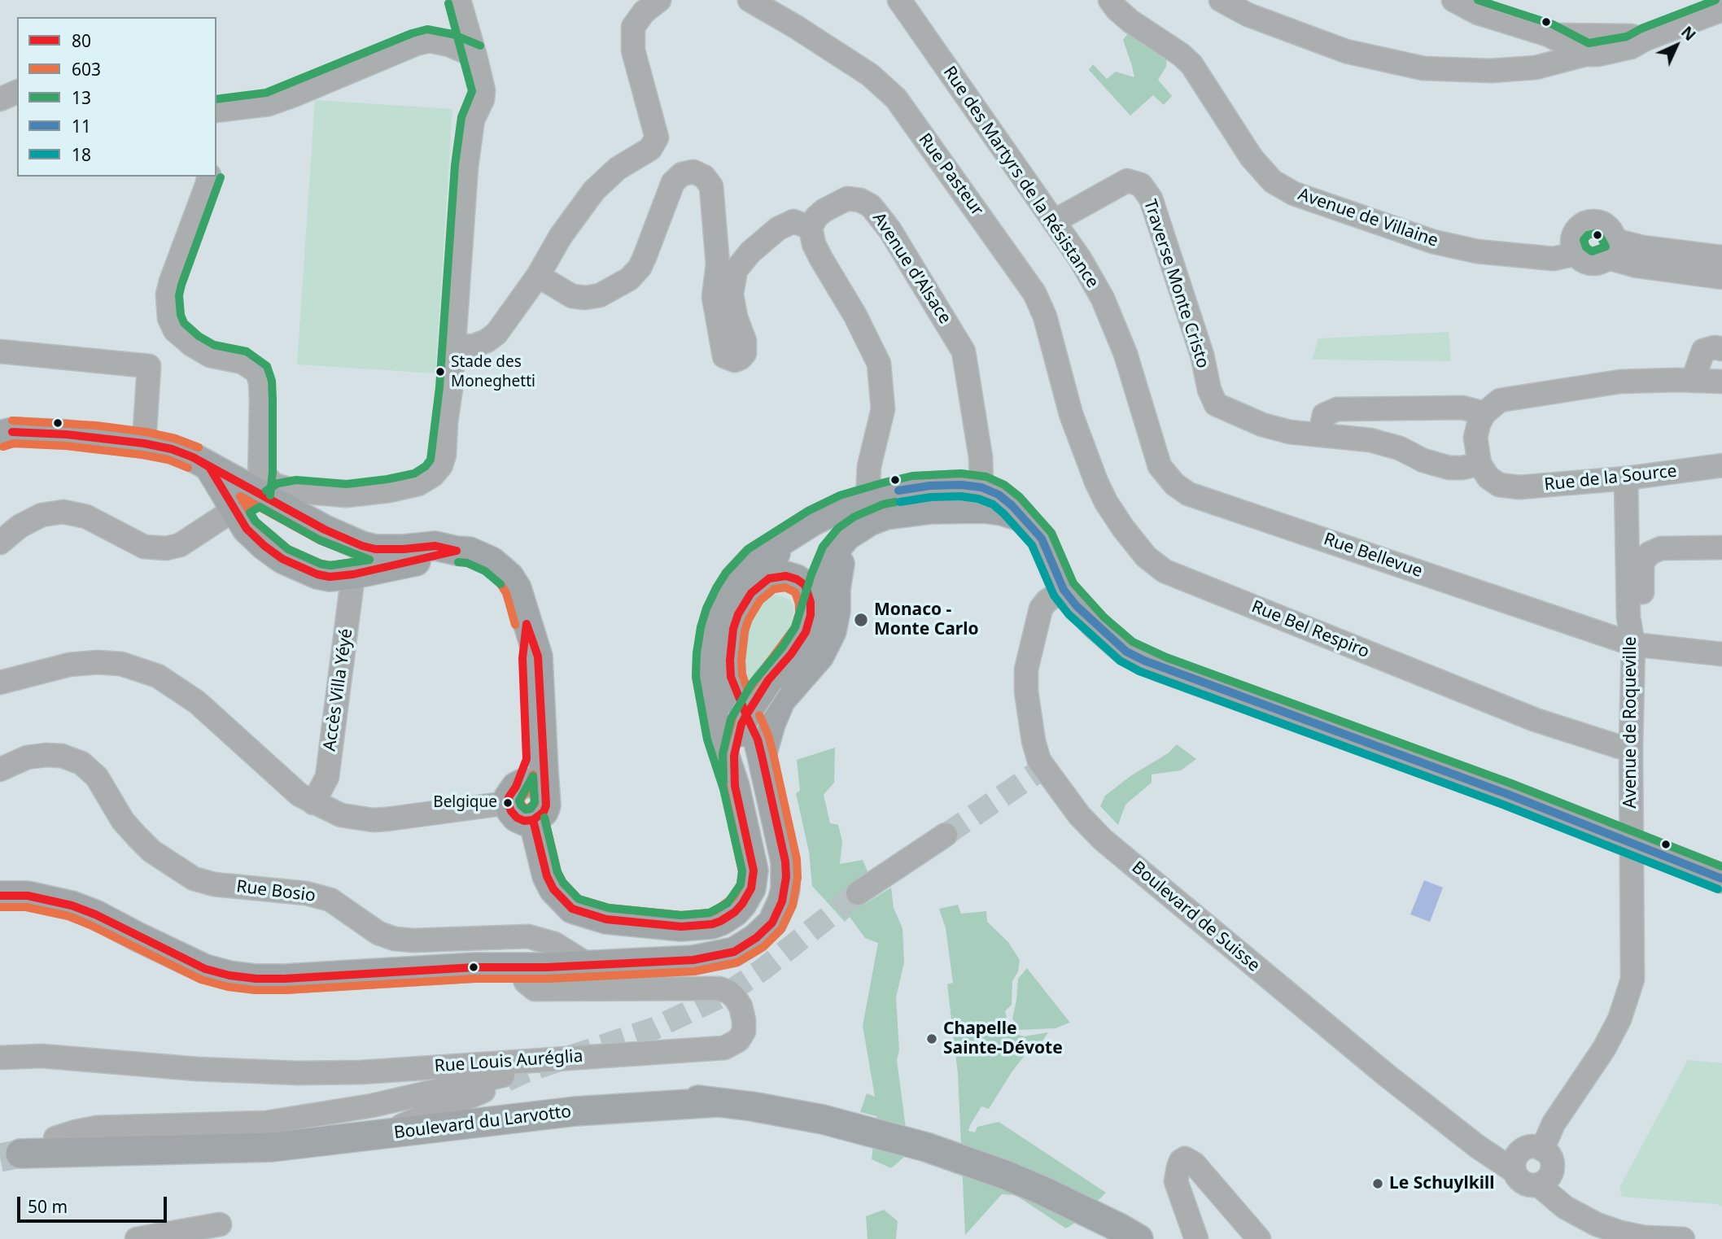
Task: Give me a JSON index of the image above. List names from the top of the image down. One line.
{"streets":{"main road":["Boulevard du Larvotto"],"street":["Rue Pasteur","Rue des Martyrs de la Résistance","Avenue de Villaine","Avenue d'Alsace","Traverse Monte Cristo","Rue de la Source","Rue Bellevue","Rue Bel Respiro","Accès Villa Yéyé","Avenue de Roqueville","Rue Bosio","Boulevard de Suisse","Rue Louis Auréglia"]},"crossings":[["Rue Pasteur","Rue Bel Respiro"],["Rue des Martyrs de la Résistance","Traverse Monte Cristo"],["Rue des Martyrs de la Résistance","Rue Bellevue"],["Rue de la Source","Avenue de Roqueville"],["Rue Bellevue","Avenue de Roqueville"],["Rue Bel Respiro","Avenue de Roqueville"],["Avenue de Roqueville","Boulevard de Suisse"]],"places":["Stade des Moneghetti","Monaco - Monte Carlo","Belgique","Chapelle Sainte-Dévote","Le Schuylkill"],"lines":["transit line 13","transit line 603","transit line 80","transit line 11","transit line 18"],"legend":["80","603","13","11","18"],"scale_bar":"50 m","north":"top right"}
